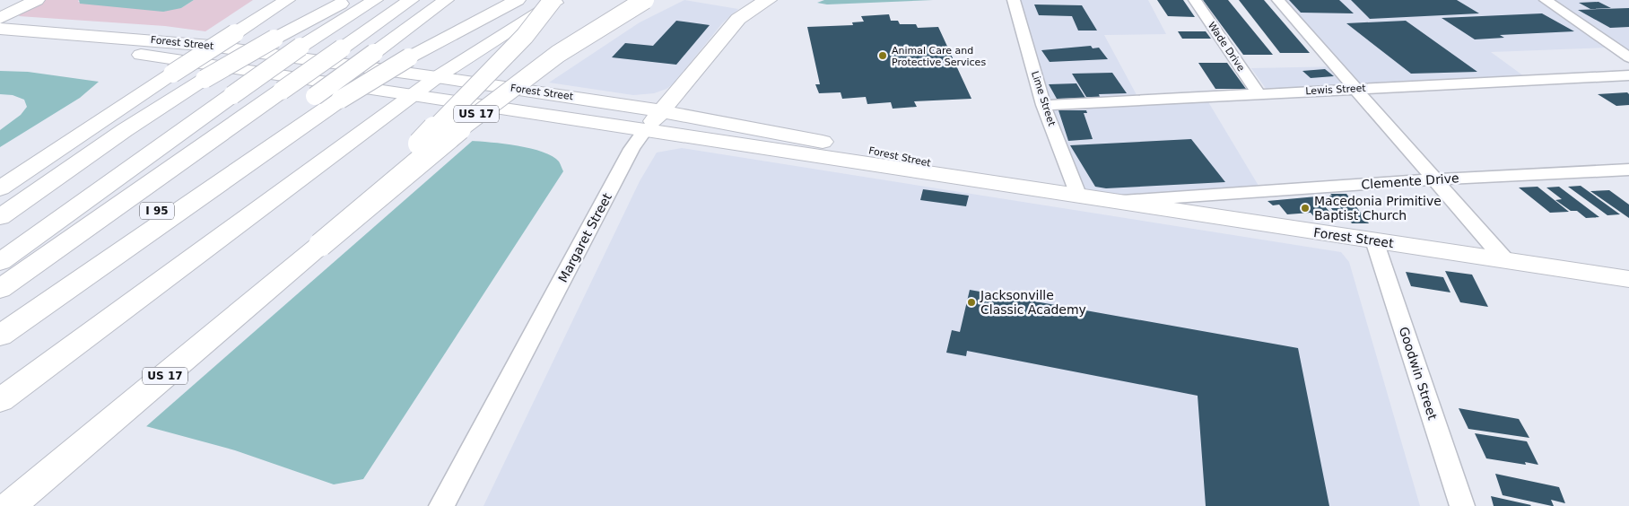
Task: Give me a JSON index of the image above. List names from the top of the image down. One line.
{"streets":{"main road":["Forest Street","US 17","I 95","Margaret Street"],"street":["Wade Drive","Lewis Street","Lime Street","Clemente Drive","Goodwin Street"]},"crossings":[["Forest Street","Lime Street"],["Forest Street","Clemente Drive"],["Forest Street","Margaret Street"],["Forest Street","Goodwin Street"],["Wade Drive","Lewis Street"],["Lewis Street","Lime Street"]],"places":["Animal Care and Protective Services","Macedonia Primitive Baptist Church","Jacksonville Classic Academy"]}
